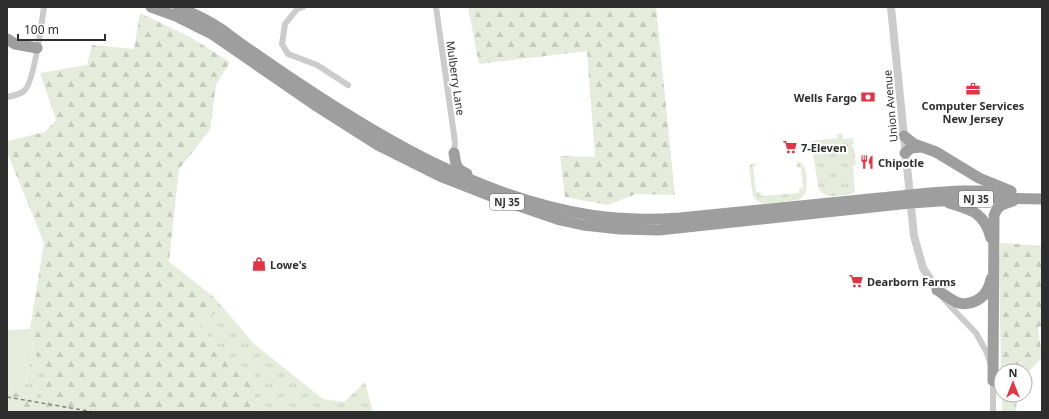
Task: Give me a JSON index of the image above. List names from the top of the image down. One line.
{"streets":{"highway":["NJ 35"],"street":["Mulberry Lane","Union Avenue"]},"crossings":[["Union Avenue","NJ 35"]],"places":{"office":["Computer Services New Jersey"],"bank":["Wells Fargo"],"supermarket":["7-Eleven","Dearborn Farms"],"restaurant":["Chipotle"],"shop":["Lowe's"]},"scale_bar":"100 m","north":"top"}
